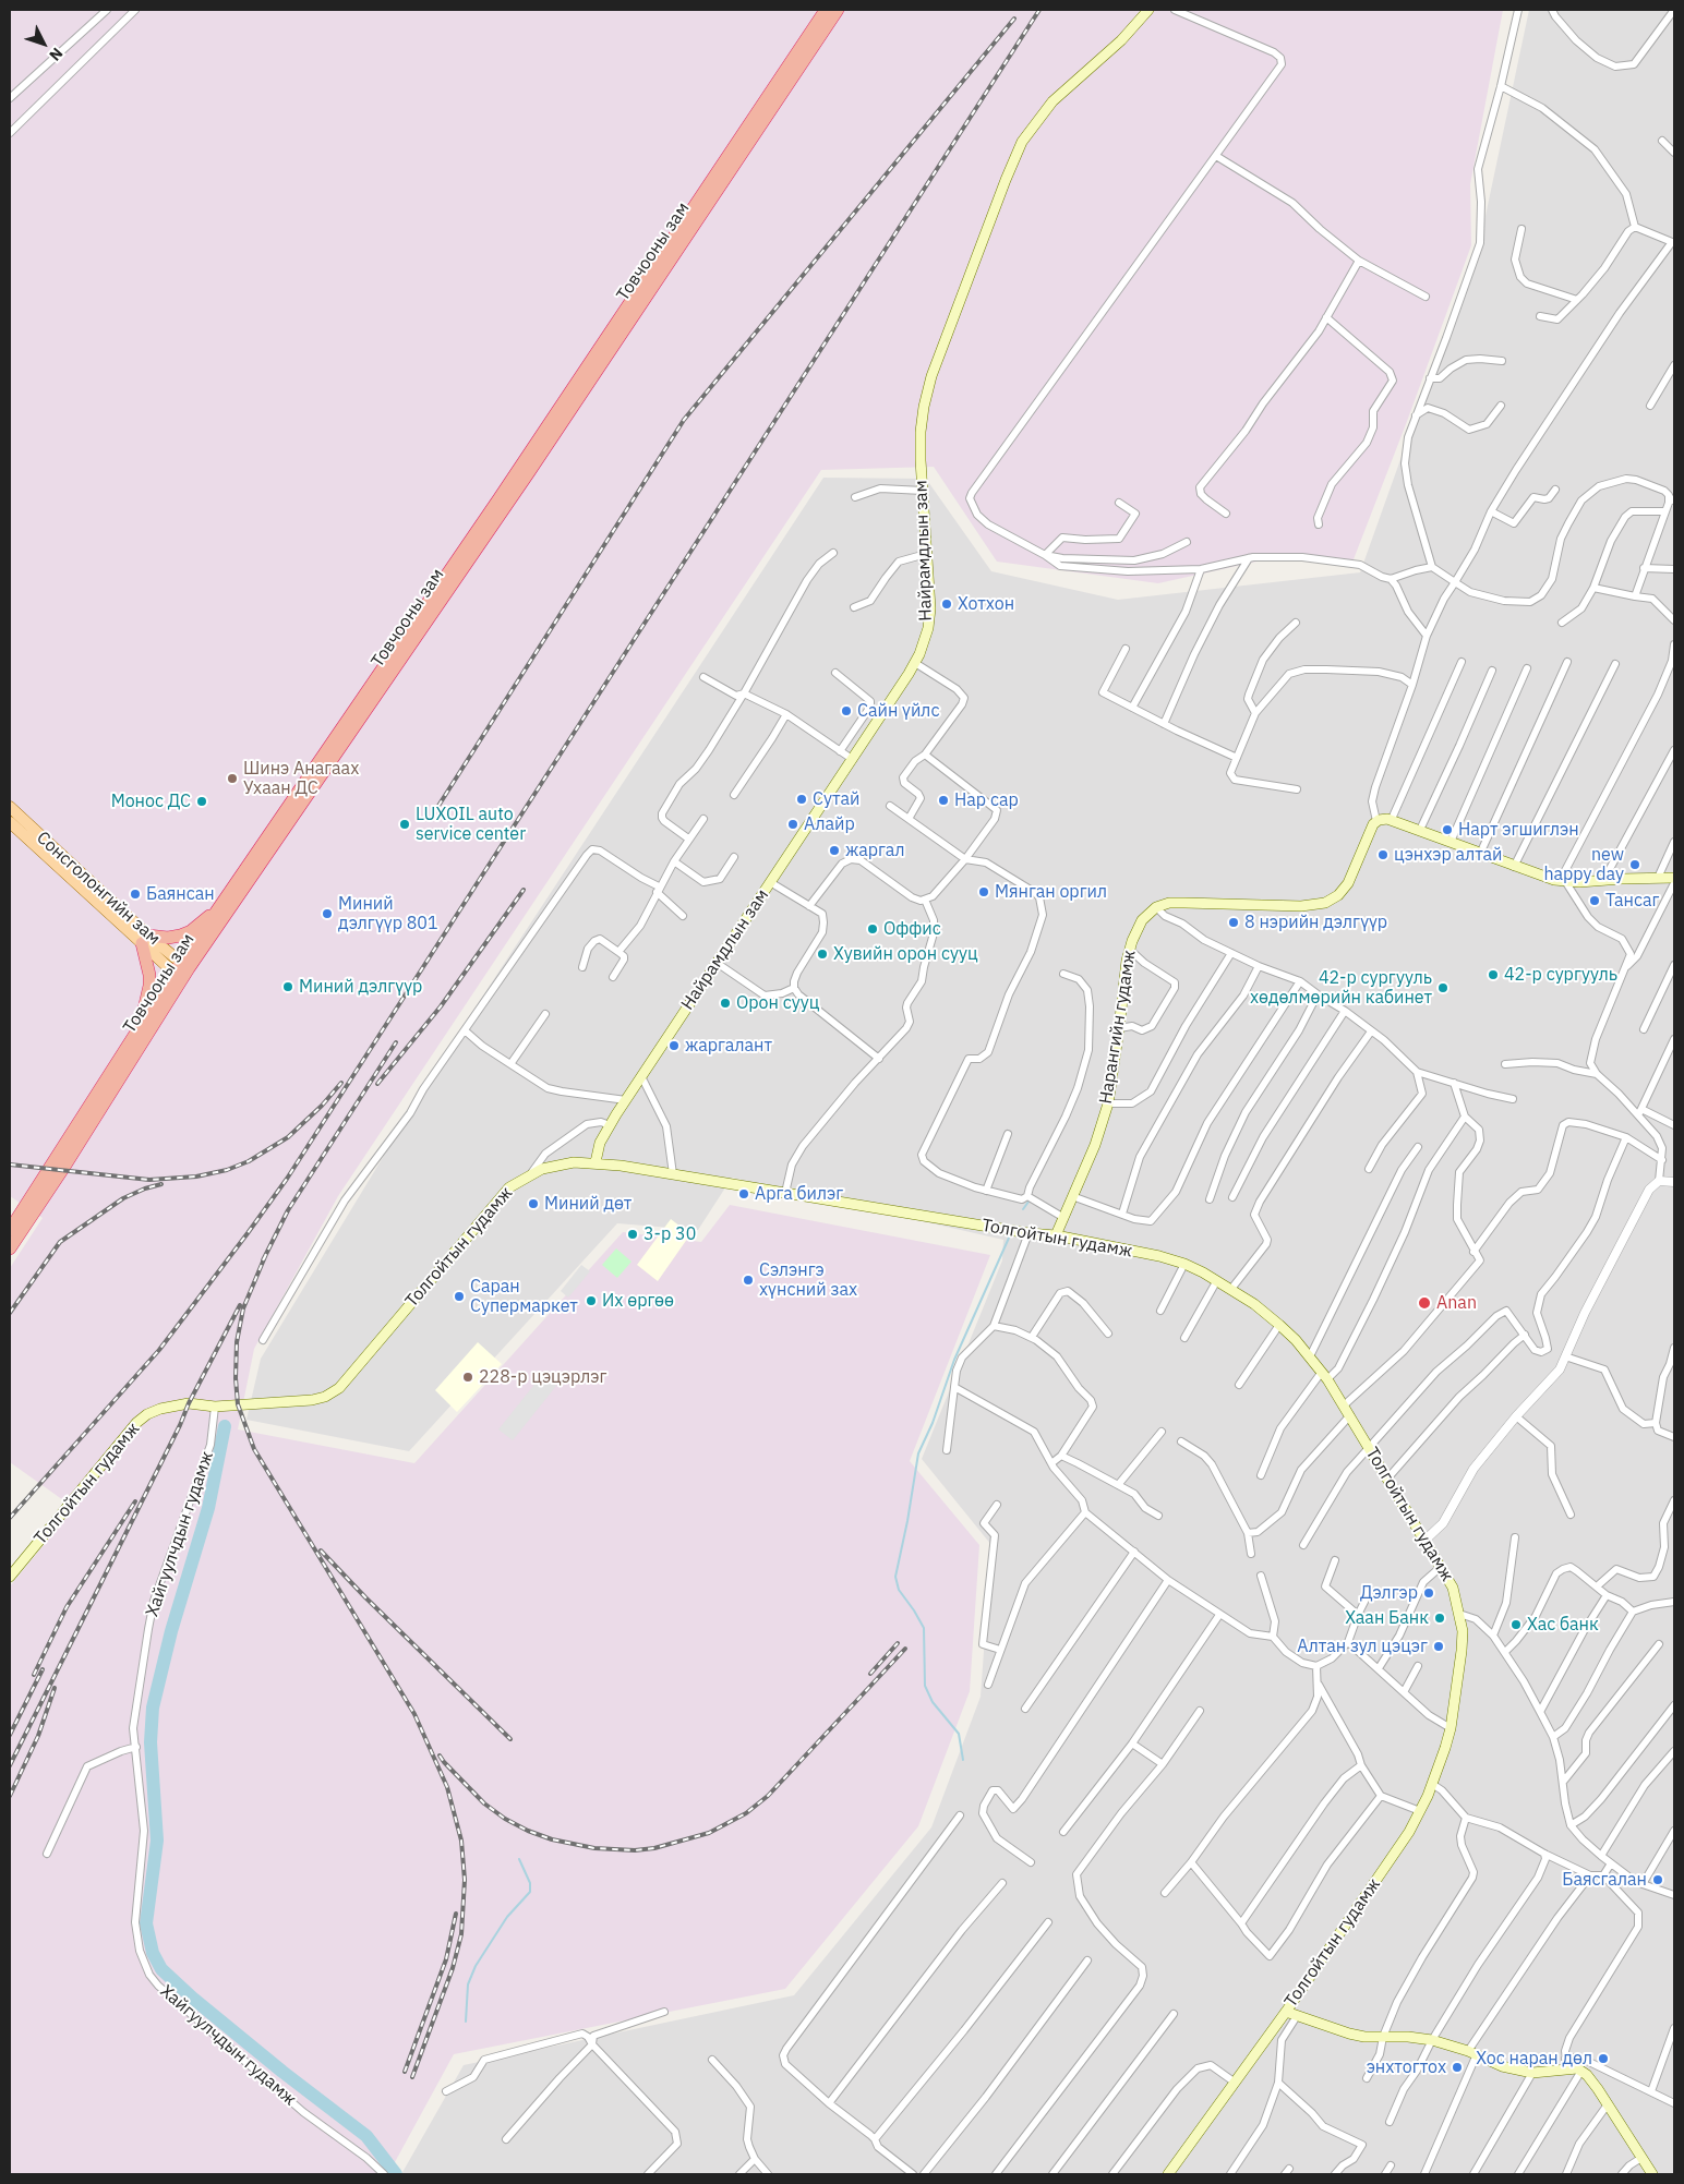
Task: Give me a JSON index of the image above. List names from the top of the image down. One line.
{"streets":{"highway":["Товчооны зам"],"main road":["Найрамдлын зам","Сонсголонгийн зам","Нарангийн гудамж","Толгойтын гудамж"],"street":["Хайгуулчдын гудамж"]},"crossings":[["Товчооны зам","Сонсголонгийн зам"],["Найрамдлын зам","Толгойтын гудамж"],["Нарангийн гудамж","Толгойтын гудамж"],["Толгойтын гудамж","Хайгуулчдын гудамж"]],"places":["Хотхон","Сайн үйлс","Шинэ Анагаах Ухаан ДС","Сутай","Нар сар","Монос ДС","LUXOIL auto service center","Алайр","Нарт эгшиглэн","жаргал","цэнхэр алтай","new happy day","Мянган оргил","Баянсан","Тансаг","Миний дэлгүүр 801","8 нэрийн дэлгүүр","Оффис","Хувийн орон сууц","42-p сургууль","Миний дэлгүүр","42-p сургууль хөдөлмөрийн кабинет","Орон сууц","жаргалант","Арга билэг","Миний дөт","3-р 30","Сэлэнгэ хүнсний зах","Саран Супермаркет","Их өргөө","Anan","228-р цэцэрлэг","Дэлгэр","Хаан Банк","Хас банк","Алтан зул цэцэг","Баясгалан","Хос наран дөл","энхтогтох"],"north":"bottom right"}
